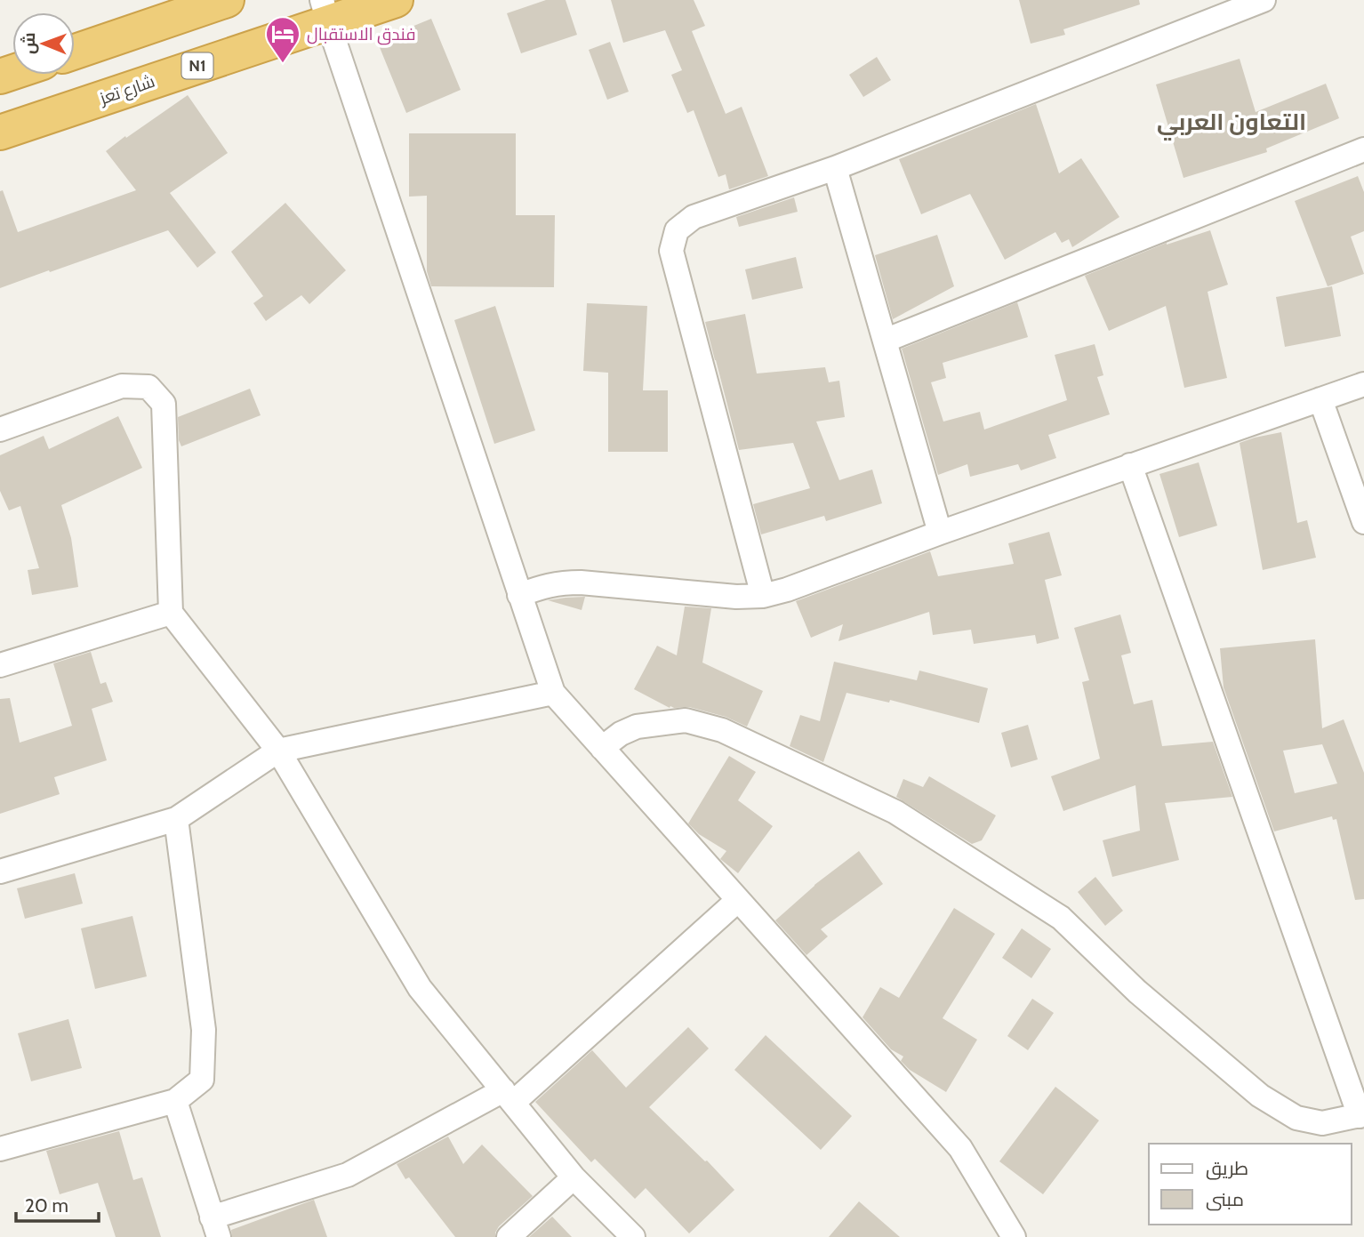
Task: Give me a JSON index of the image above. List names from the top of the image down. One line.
{"streets":{"highway":["N1","شارع تعز"]},"districts":["التعاون العربي"],"places":{"hotel":["فندق الاستقبال"]},"legend":["طريق","مبنى"],"scale_bar":"20 m","north":"left"}
